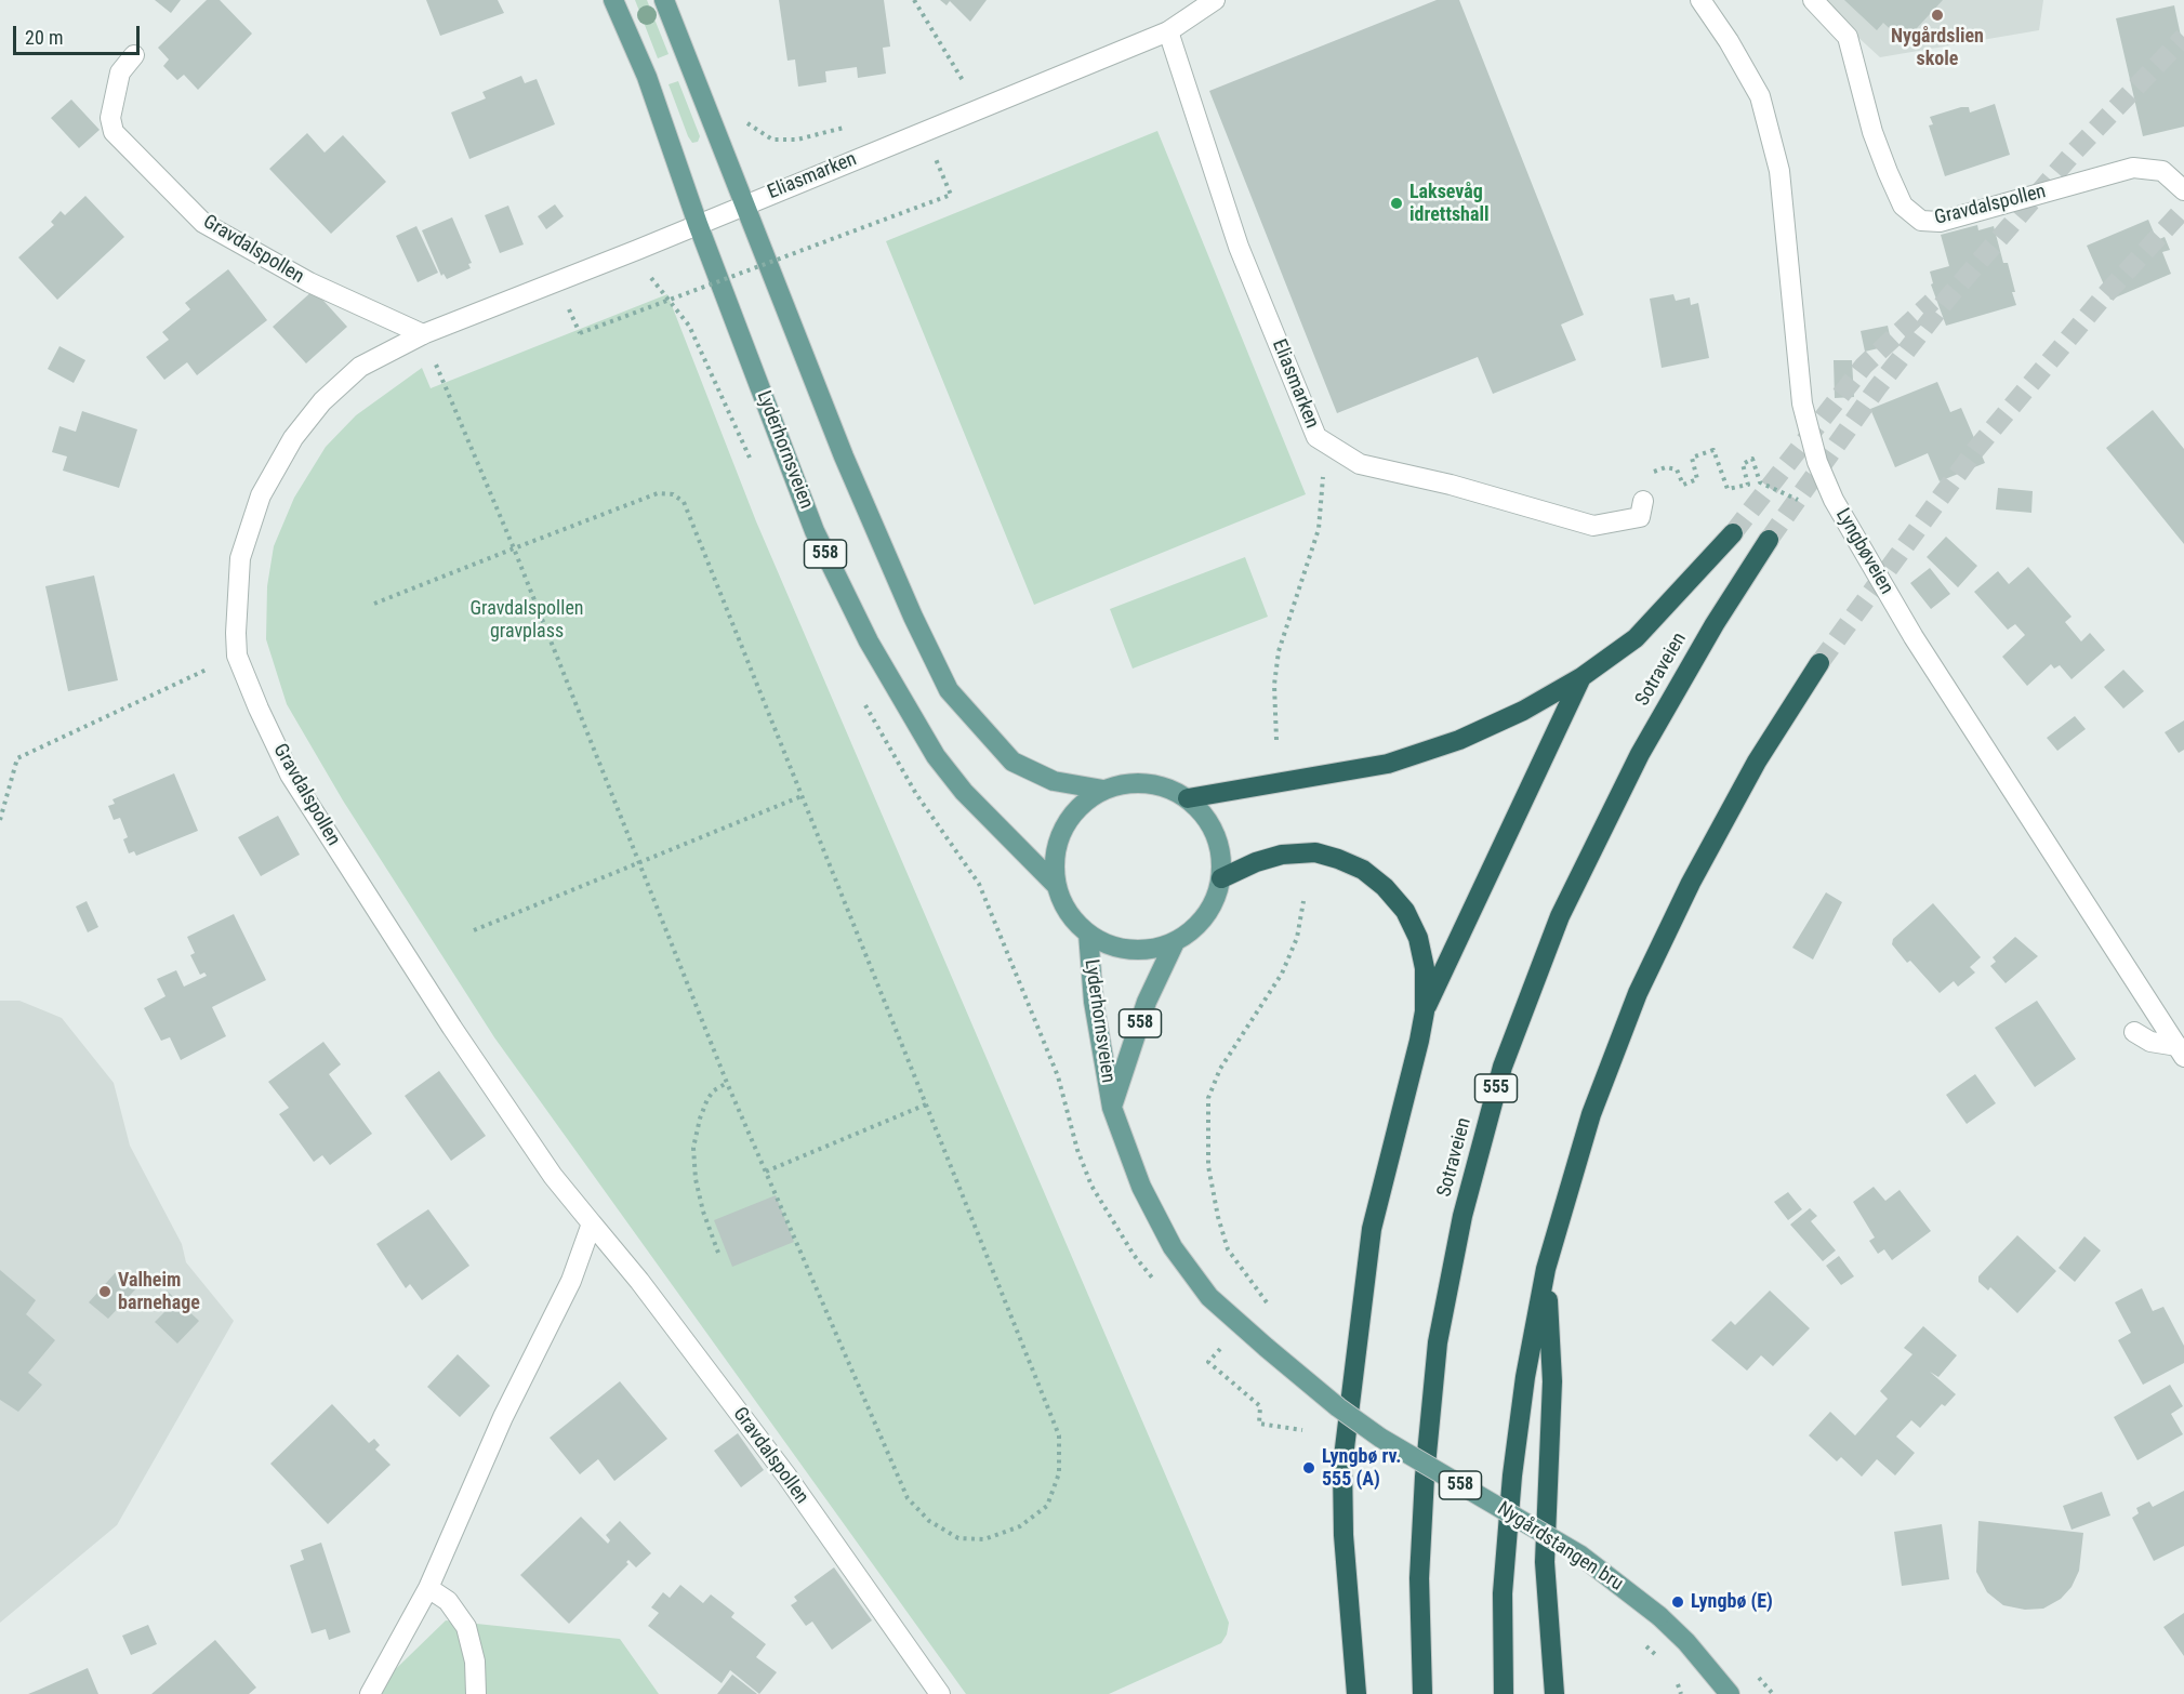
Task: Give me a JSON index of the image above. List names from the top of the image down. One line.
{"streets":{"highway":["Sotraveien","555"],"main road":["Lyderhornsveien","558","Nygårdstangen bru"],"street":["Eliasmarken","Gravdalspollen","Lyngbøveien"]},"crossings":[["Eliasmarken","Gravdalspollen"],["Eliasmarken","Lyderhornsveien"],["Eliasmarken","558"],["Gravdalspollen","Lyderhornsveien"],["Lyderhornsveien","558"],["Lyderhornsveien","Nygårdstangen bru"]],"parks":["Gravdalspollen gravplass"],"places":["Nygårdslien skole","Laksevåg idrettshall","Valheim barnehage","Lyngbø rv. 555 (A)","Lyngbø (E)"],"scale_bar":"20 m"}
